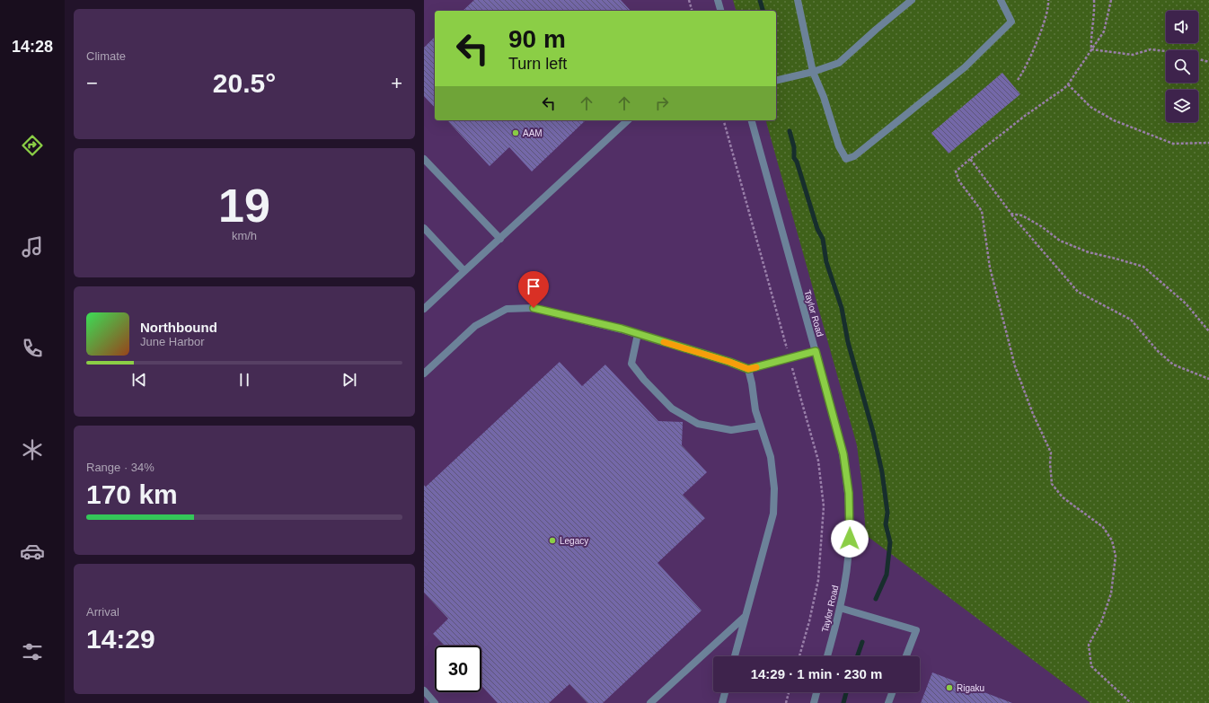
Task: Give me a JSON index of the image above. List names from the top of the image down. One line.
{"streets":{"street":["Taylor Road"]},"places":["AAM","Legacy","Rigaku"],"page":{"tabs":"14:28","tile":["Climate",["19","km/h"],["Range · 34%","170 km"],["Arrival","14:29"]],"turn":["90 m","Turn left"],"heat":["−","20.5°","+"],"song":["Northbound","June Harbor"],"limit":"30","trip":"14:29 · 1 min · 230 m"}}
